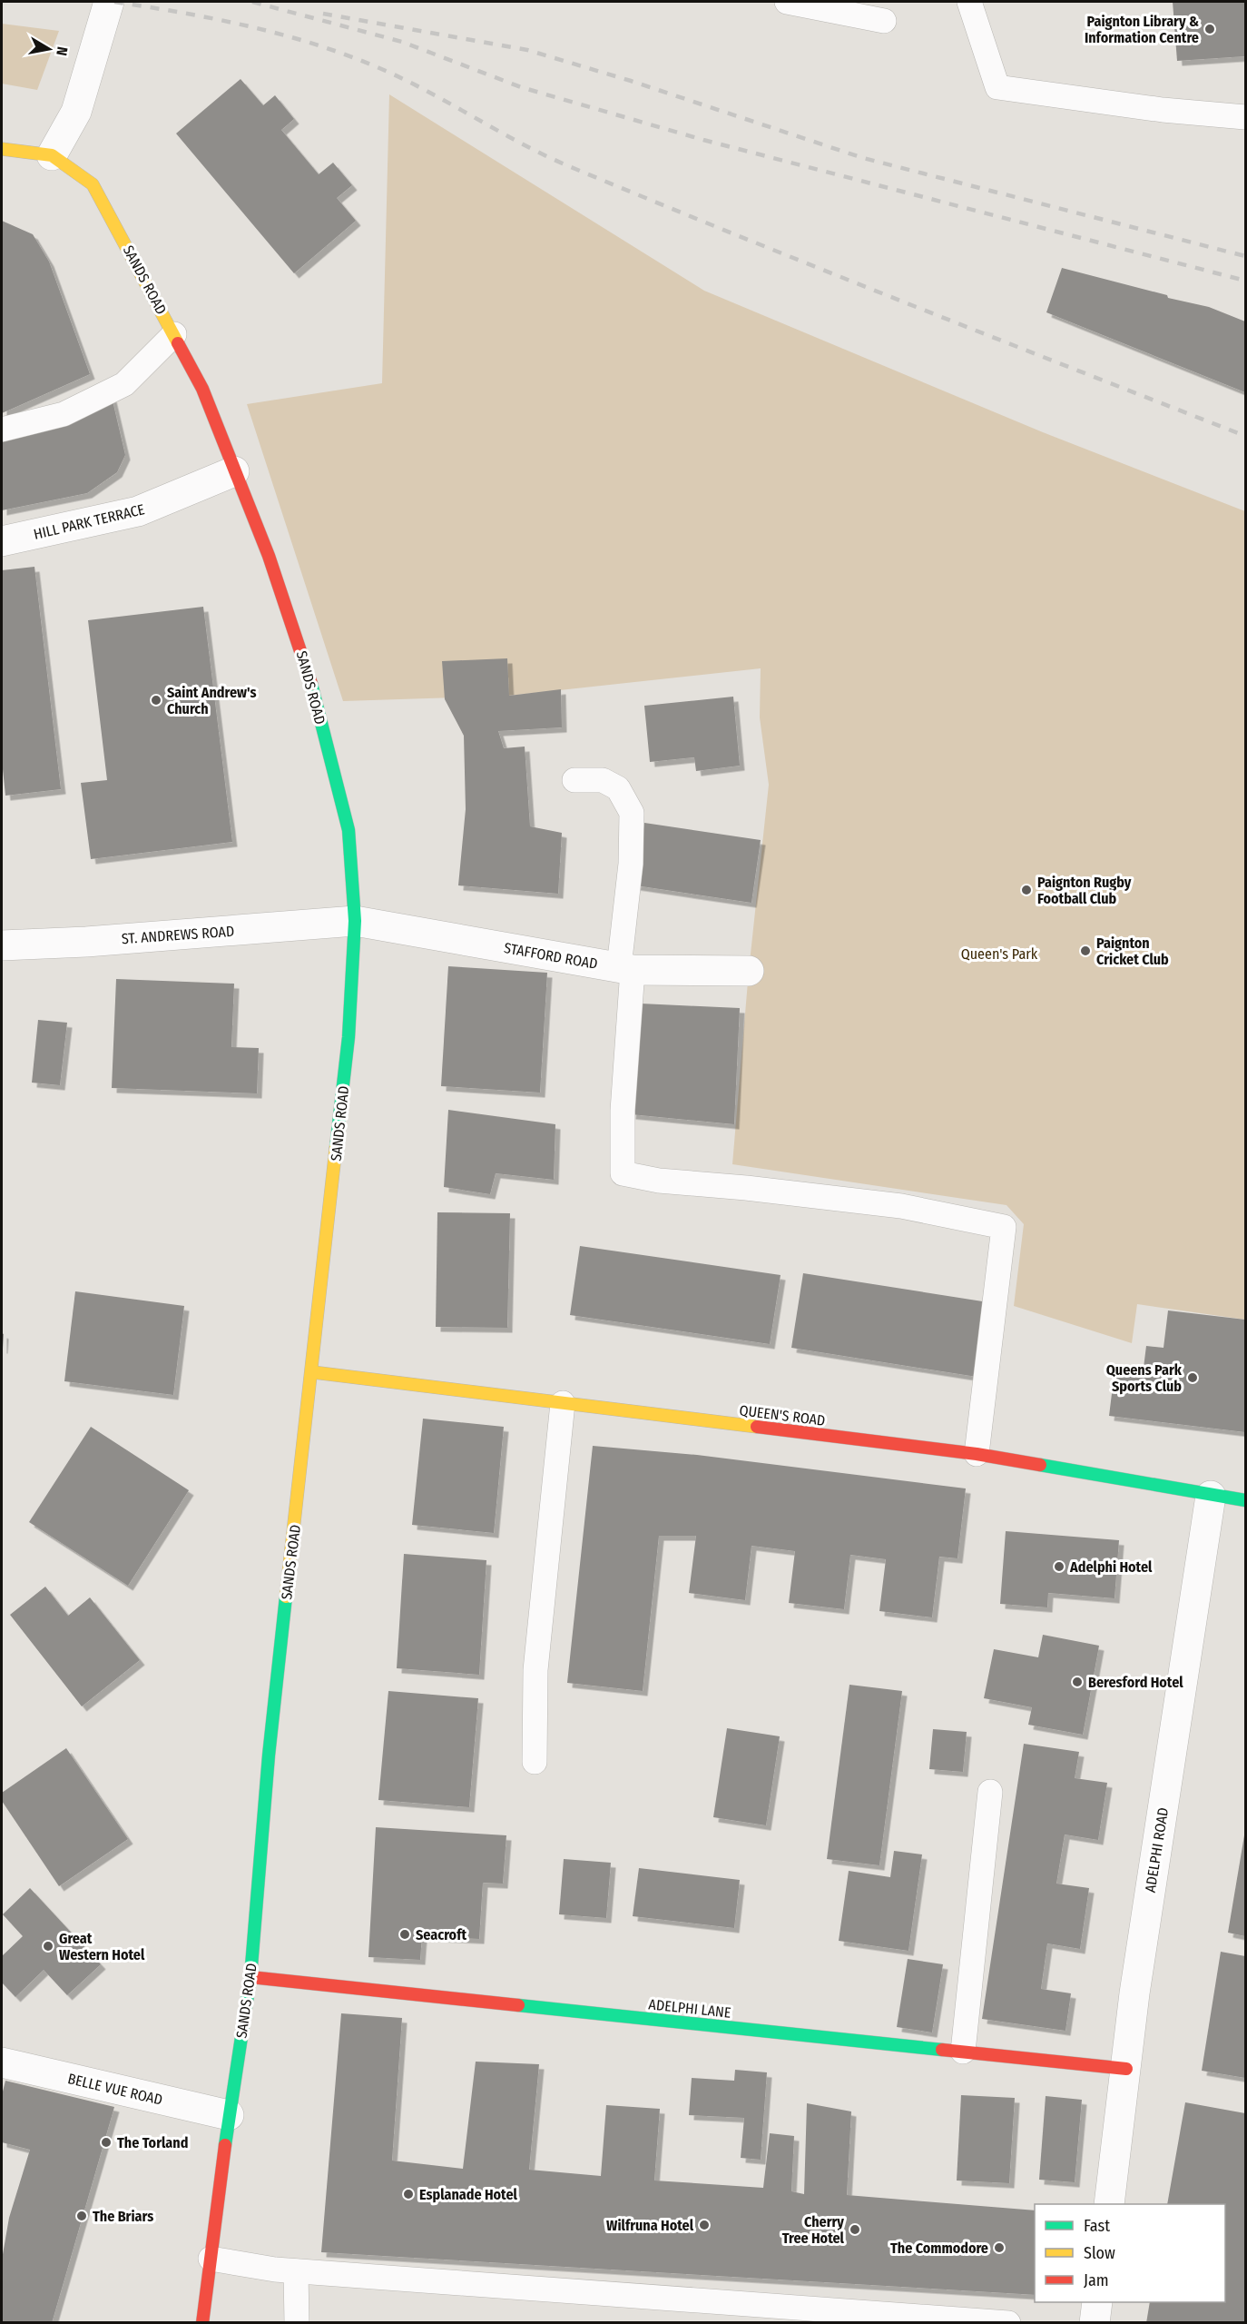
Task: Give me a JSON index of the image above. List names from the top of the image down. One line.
{"streets":{"main road":["SANDS ROAD","QUEEN'S ROAD","ADELPHI LANE"],"street":["HILL PARK TERRACE","ST. ANDREWS ROAD","STAFFORD ROAD","ADELPHI ROAD","BELLE VUE ROAD"]},"crossings":[["SANDS ROAD","HILL PARK TERRACE"],["SANDS ROAD","ST. ANDREWS ROAD"],["SANDS ROAD","STAFFORD ROAD"],["SANDS ROAD","QUEEN'S ROAD"],["SANDS ROAD","ADELPHI LANE"],["SANDS ROAD","BELLE VUE ROAD"],["ST. ANDREWS ROAD","STAFFORD ROAD"],["QUEEN'S ROAD","ADELPHI ROAD"],["ADELPHI ROAD","ADELPHI LANE"]],"parks":["Queen's Park"],"places":["Paignton Library & Information Centre","Saint Andrew's Church","Paignton Rugby Football Club","Paignton Cricket Club","Queens Park Sports Club","Adelphi Hotel","Beresford Hotel","Seacroft","Great Western Hotel","The Torland","Esplanade Hotel","The Briars","Wilfruna Hotel","Cherry Tree Hotel","The Commodore"],"legend":["Fast","Slow","Jam"],"north":"right"}
